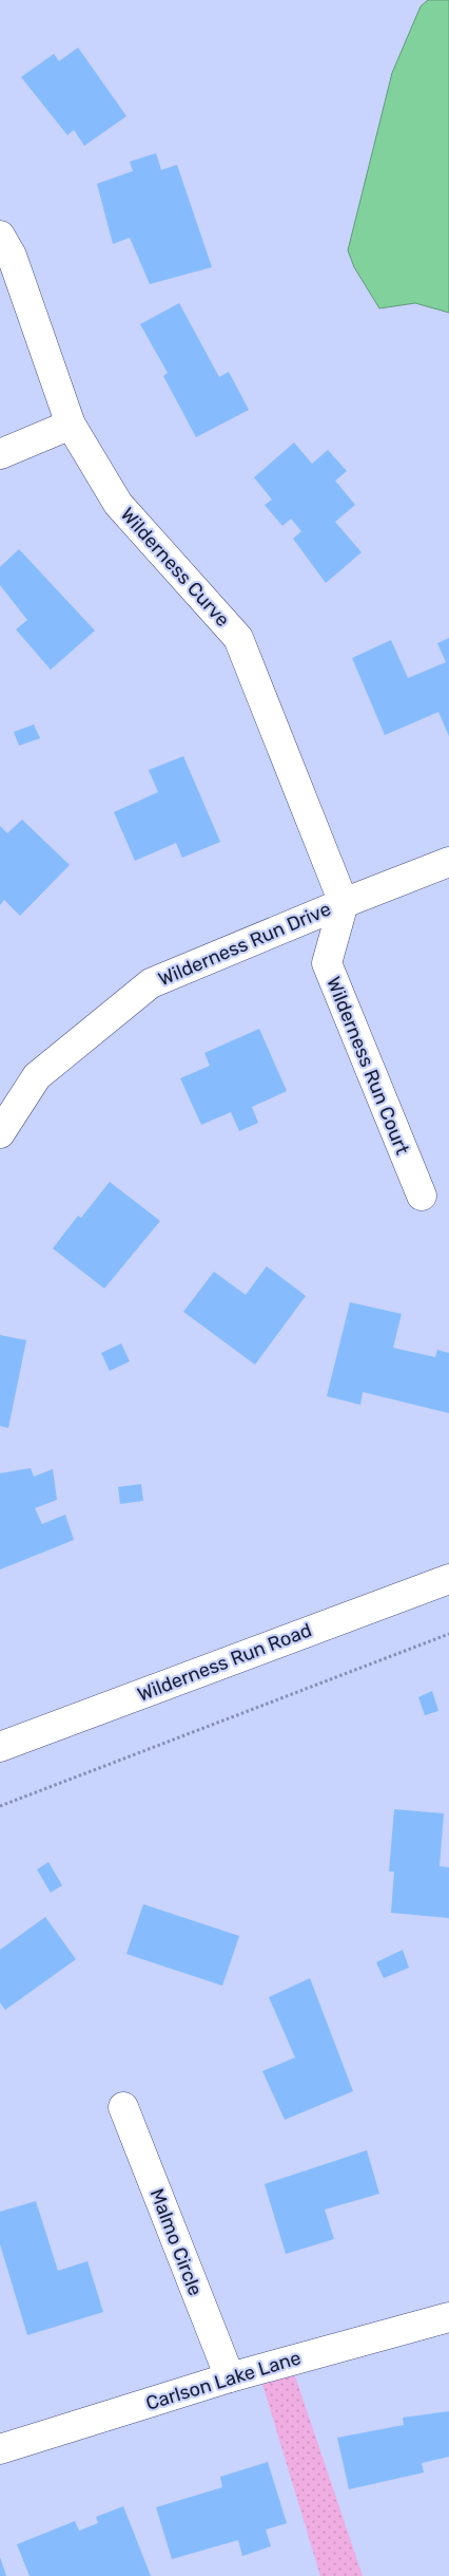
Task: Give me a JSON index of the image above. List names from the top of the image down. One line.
{"streets":{"street":["Wilderness Curve","Wilderness Run Drive","Wilderness Run Court","Wilderness Run Road","Malmo Circle","Carlson Lake Lane"]},"crossings":[["Wilderness Curve","Wilderness Run Drive"],["Wilderness Curve","Wilderness Run Court"],["Wilderness Run Drive","Wilderness Run Court"],["Malmo Circle","Carlson Lake Lane"]]}
